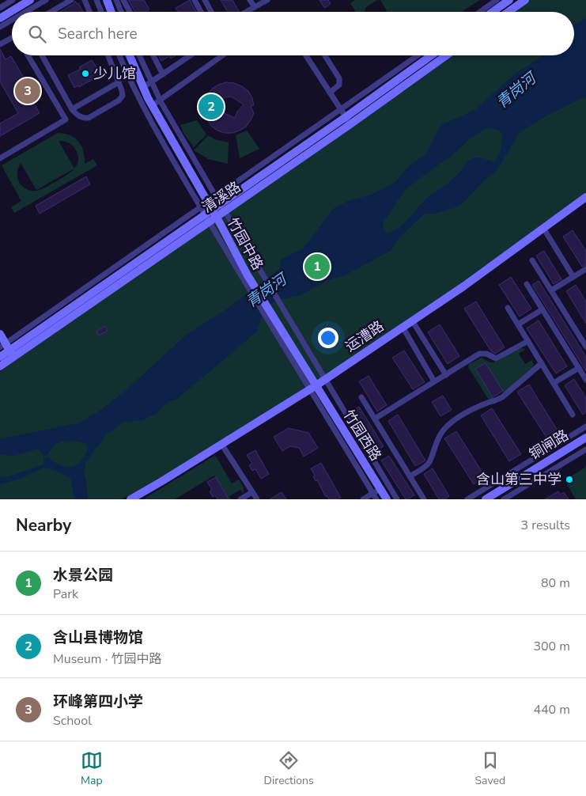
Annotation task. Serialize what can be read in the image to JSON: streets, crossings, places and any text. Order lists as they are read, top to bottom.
{
  "streets": {
    "main road": [
      "清溪路",
      "竹园中路",
      "运漕路",
      "竹园西路",
      "铜闸路"
    ]
  },
  "crossings": [
    ["清溪路", "竹园中路"],
    ["竹园中路", "运漕路"],
    ["竹园中路", "竹园西路"],
    ["运漕路", "竹园西路"]
  ],
  "water": ["青岗河"],
  "places": ["少儿馆", "含山第三中学"],
  "page": {
    "search": "Search here",
    "pins": ["3", "2", "1"],
    "heading": ["Nearby", "3 results"],
    "list": [
      {
        "mark": "1",
        "name": "水景公园",
        "note": "Park",
        "value": "80 m"
      },
      {
        "mark": "2",
        "name": "含山县博物馆",
        "note": "Museum · 竹园中路",
        "value": "300 m"
      },
      {
        "mark": "3",
        "name": "环峰第四小学",
        "note": "School",
        "value": "440 m"
      }
    ],
    "nav": ["Map", "Directions", "Saved"]
  }
}
